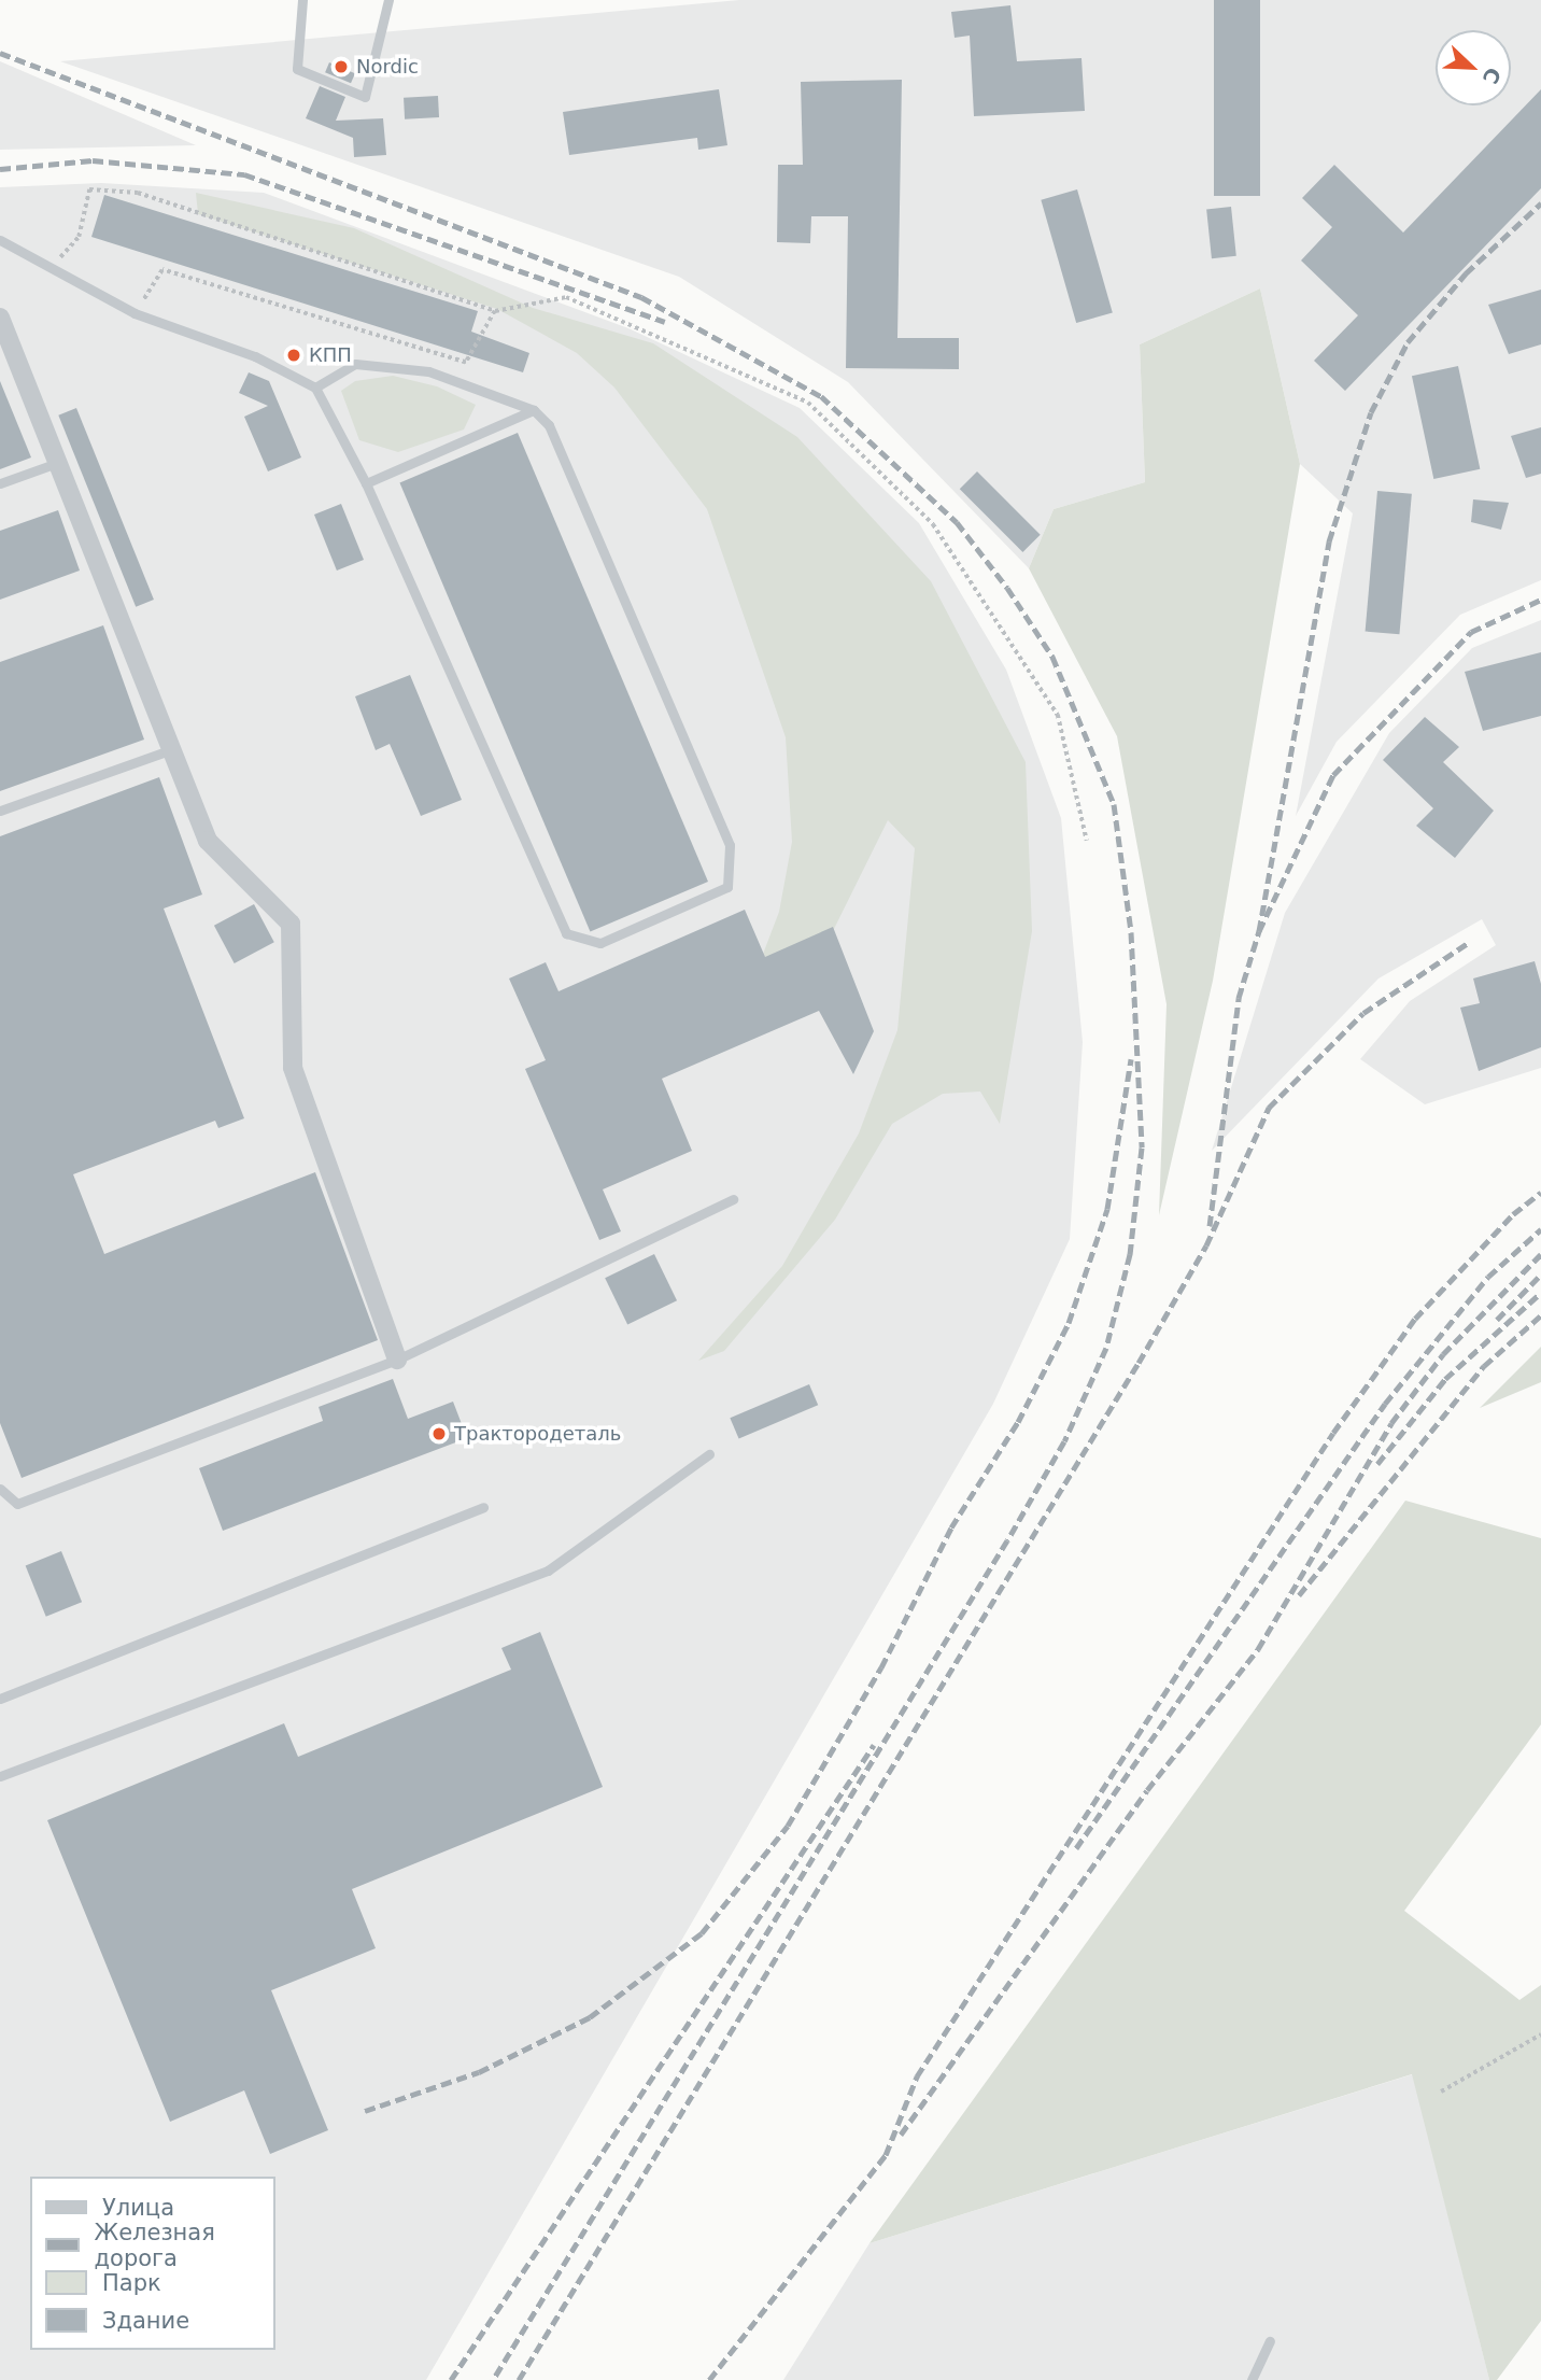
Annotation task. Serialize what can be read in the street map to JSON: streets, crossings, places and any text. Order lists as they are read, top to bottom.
{
  "places": ["Nordic", "КПП", "Трактородеталь"],
  "legend": [
    "Улица",
    "Железная дорога",
    "Парк",
    "Здание"
  ],
  "north": "bottom right"
}
